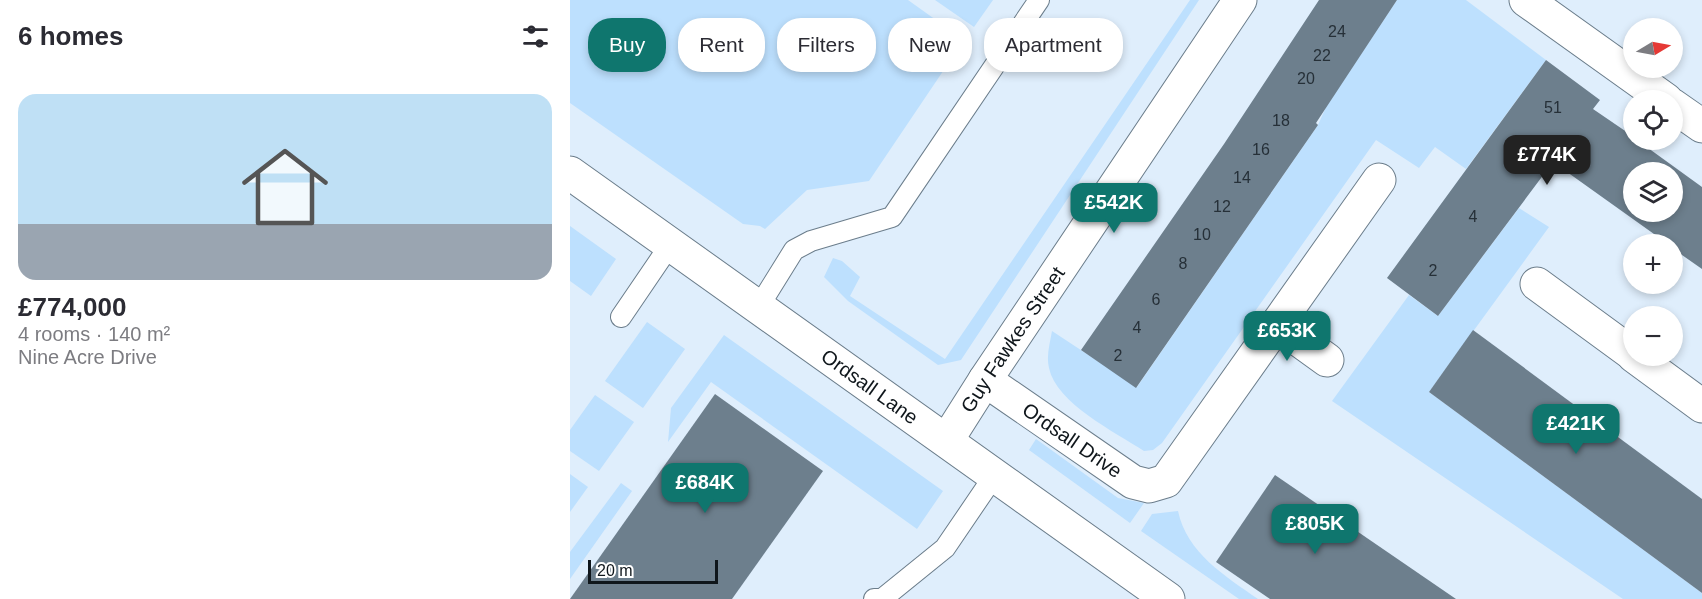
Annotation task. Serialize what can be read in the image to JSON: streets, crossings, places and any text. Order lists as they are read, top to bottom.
{
  "streets": {
    "street": ["Guy Fawkes Street", "Ordsall Lane", "Ordsall Drive"]
  },
  "crossings": [
    ["Guy Fawkes Street", "Ordsall Lane"],
    ["Guy Fawkes Street", "Ordsall Drive"]
  ],
  "house_numbers": [
    "24",
    "22",
    "20",
    "51",
    "18",
    "16",
    "14",
    "12",
    "4",
    "10",
    "8",
    "2",
    "6",
    "4",
    "2"
  ],
  "scale_bar": "20 m",
  "north": "right",
  "page": {
    "heading": "6 homes",
    "map_buttons": ["+", "−"],
    "chip": [
      "Buy",
      "Rent",
      "Filters",
      "New",
      "Apartment"
    ],
    "list": [
      {
        "name": "£774,000",
        "note": "4 rooms · 140 m² · Nine Acre Drive"
      }
    ],
    "price": [
      "£774K",
      "£542K",
      "£653K",
      "£421K",
      "£684K",
      "£805K"
    ],
    "scale": "20 m"
  }
}
